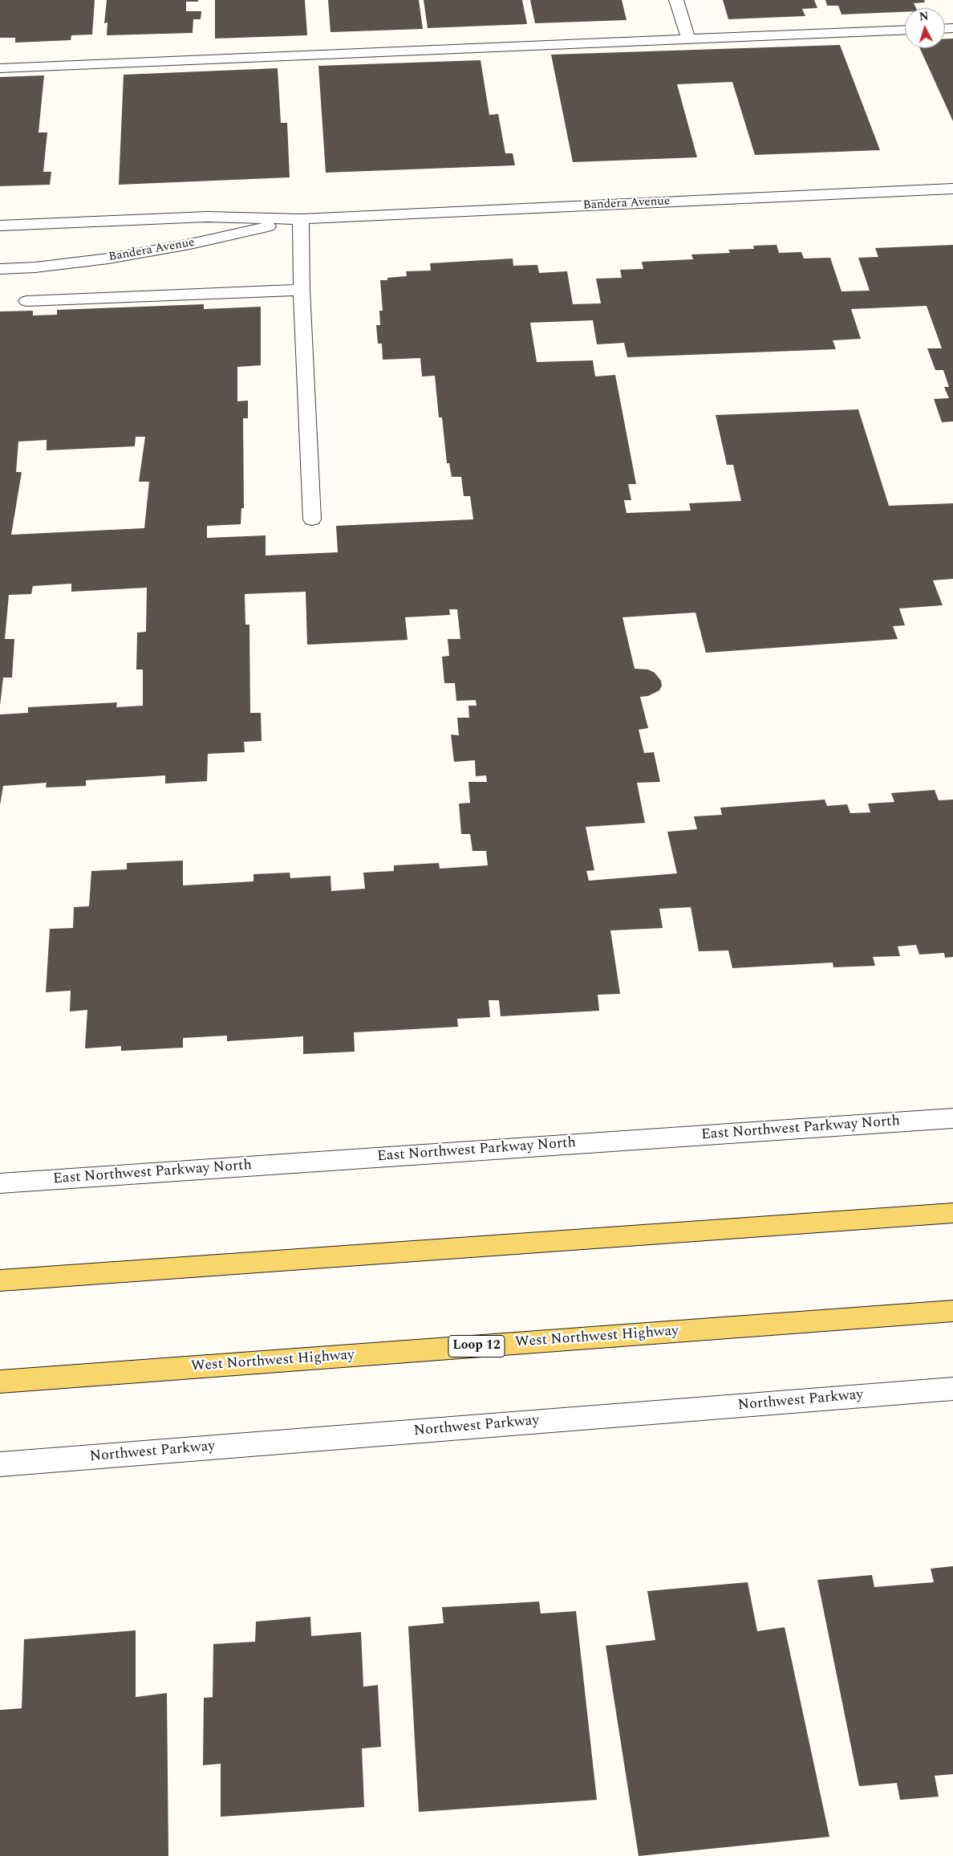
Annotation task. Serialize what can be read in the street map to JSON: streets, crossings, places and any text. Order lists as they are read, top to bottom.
{
  "streets": {
    "main road": ["West Northwest Highway", "Loop 12"],
    "street": ["Bandera Avenue", "East Northwest Parkway North", "Northwest Parkway"]
  },
  "north": "top"
}
